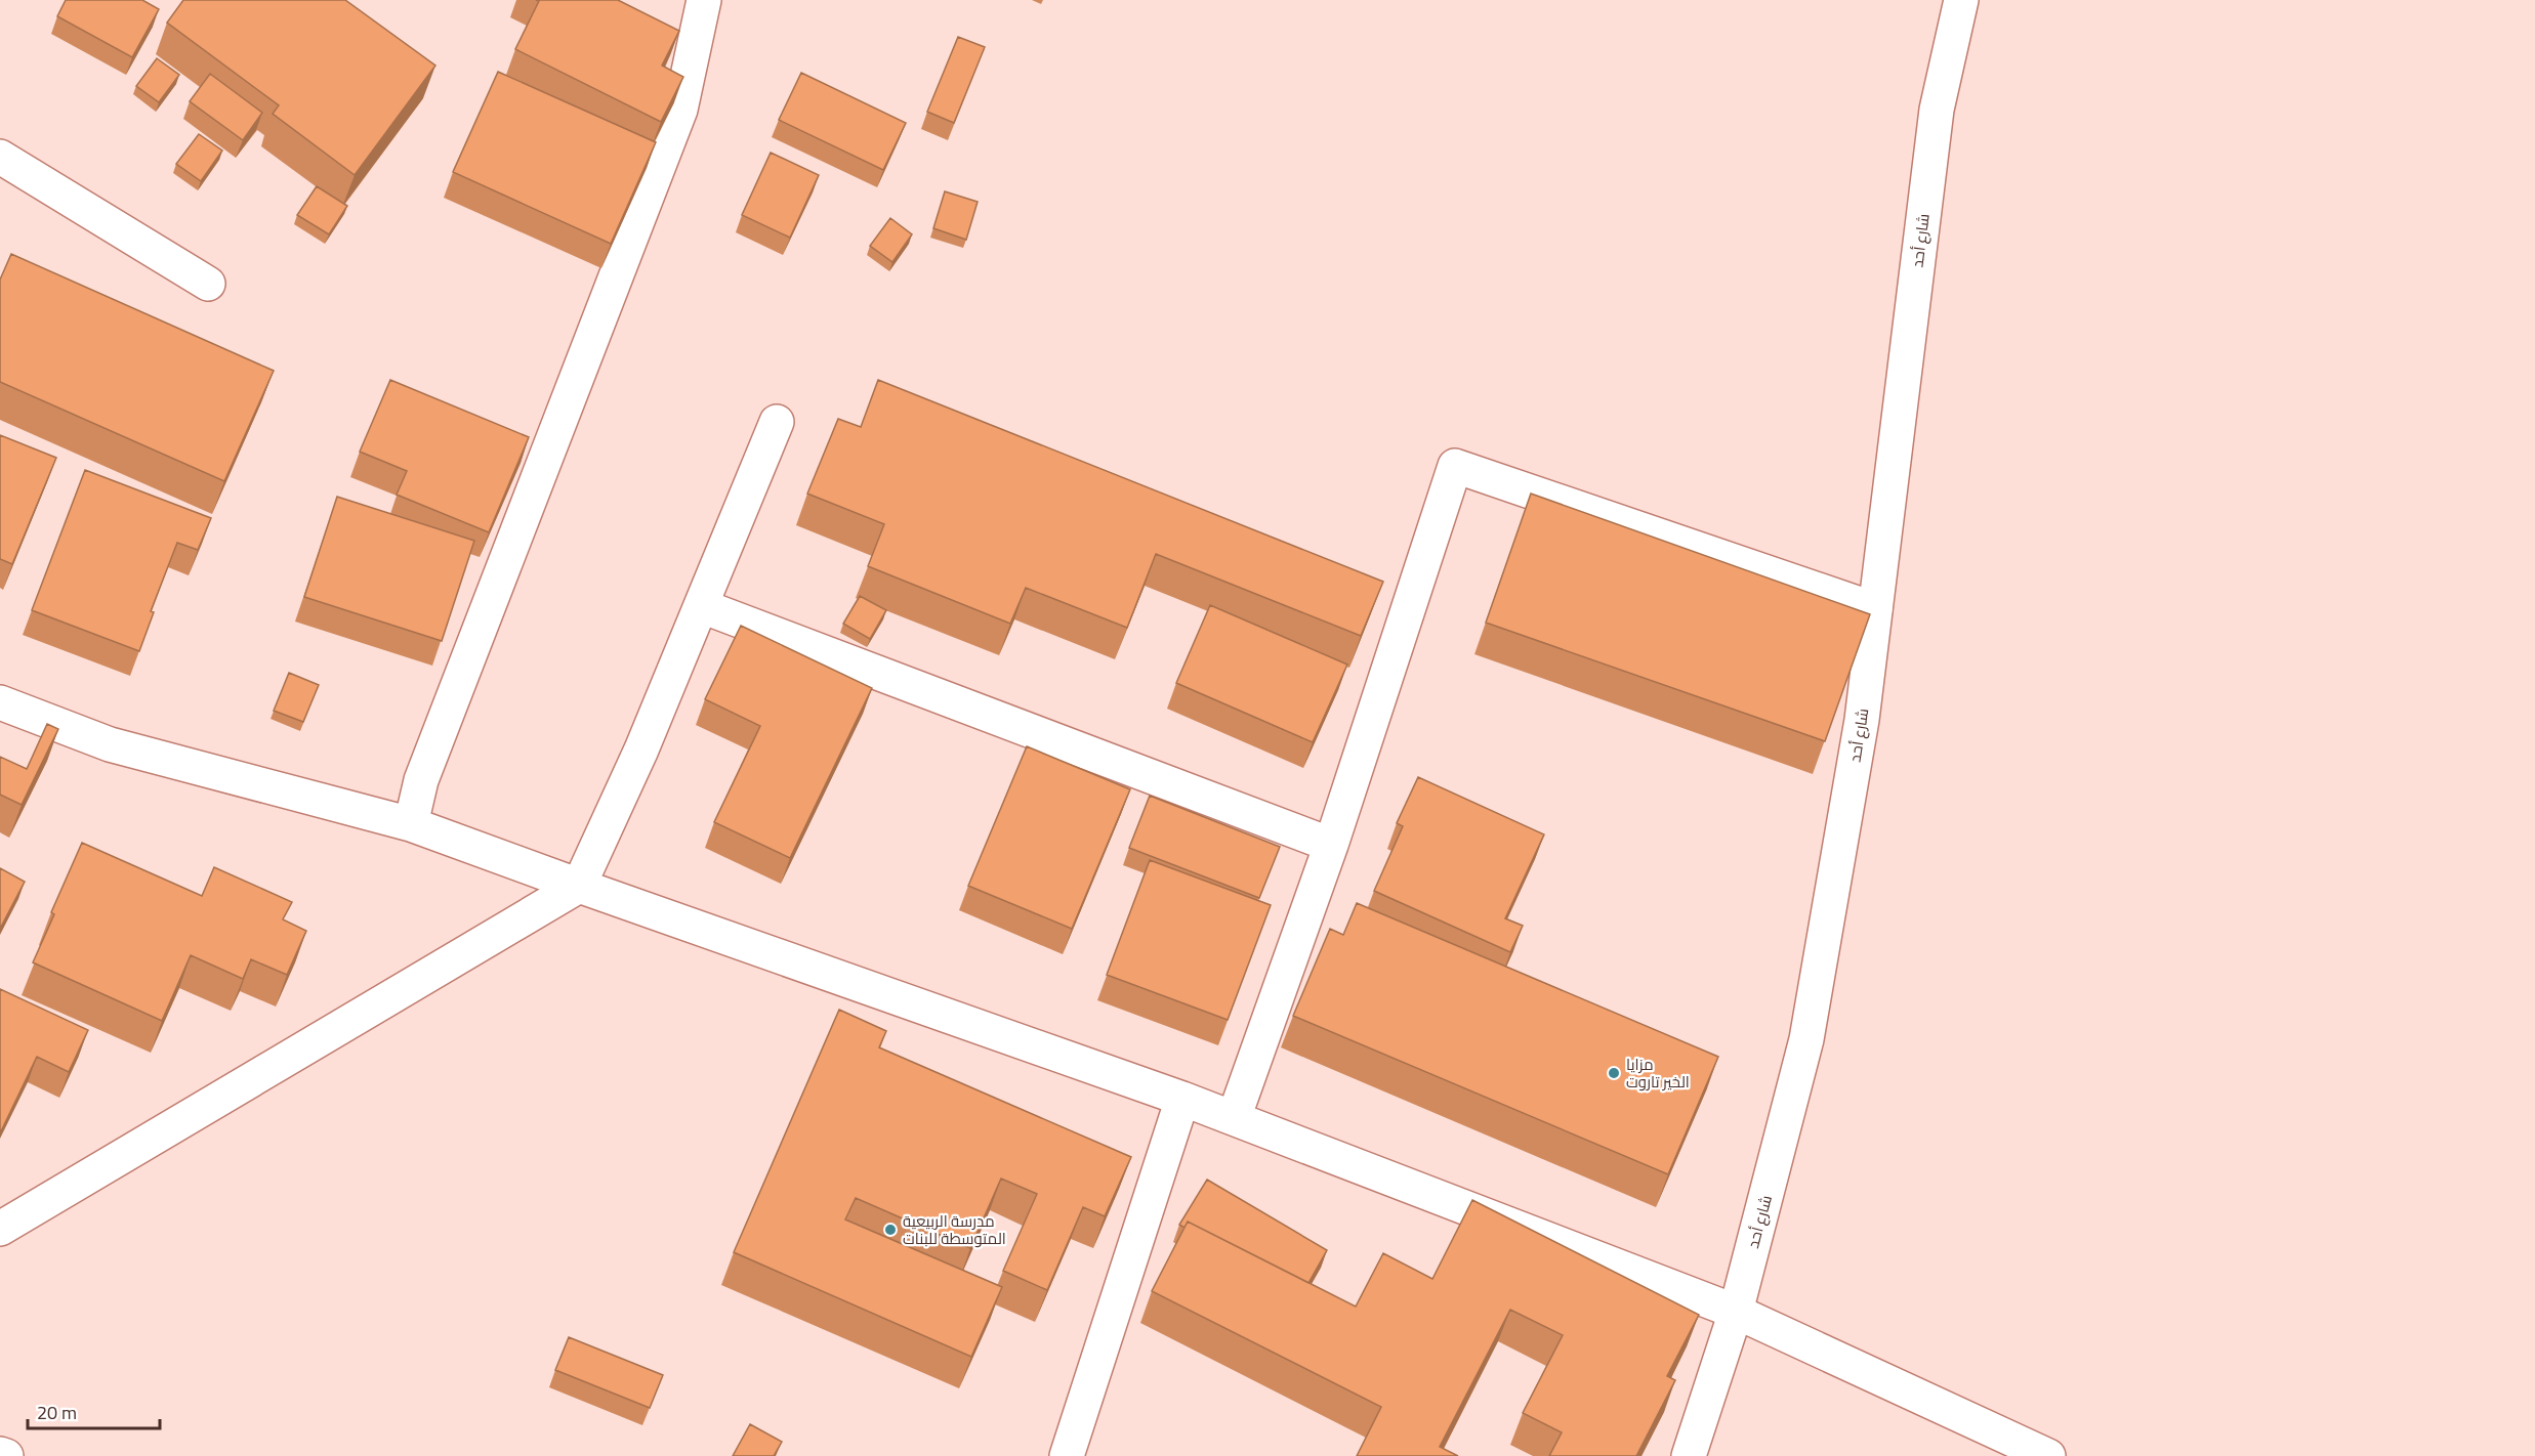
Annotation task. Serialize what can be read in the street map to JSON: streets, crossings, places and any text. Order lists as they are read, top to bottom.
{
  "streets": {
    "street": ["شارع أحد"]
  },
  "places": ["مزايا الخير تاروت", "مدرسة الربيعية المتوسطة للبنات"],
  "scale_bar": "20 m"
}
